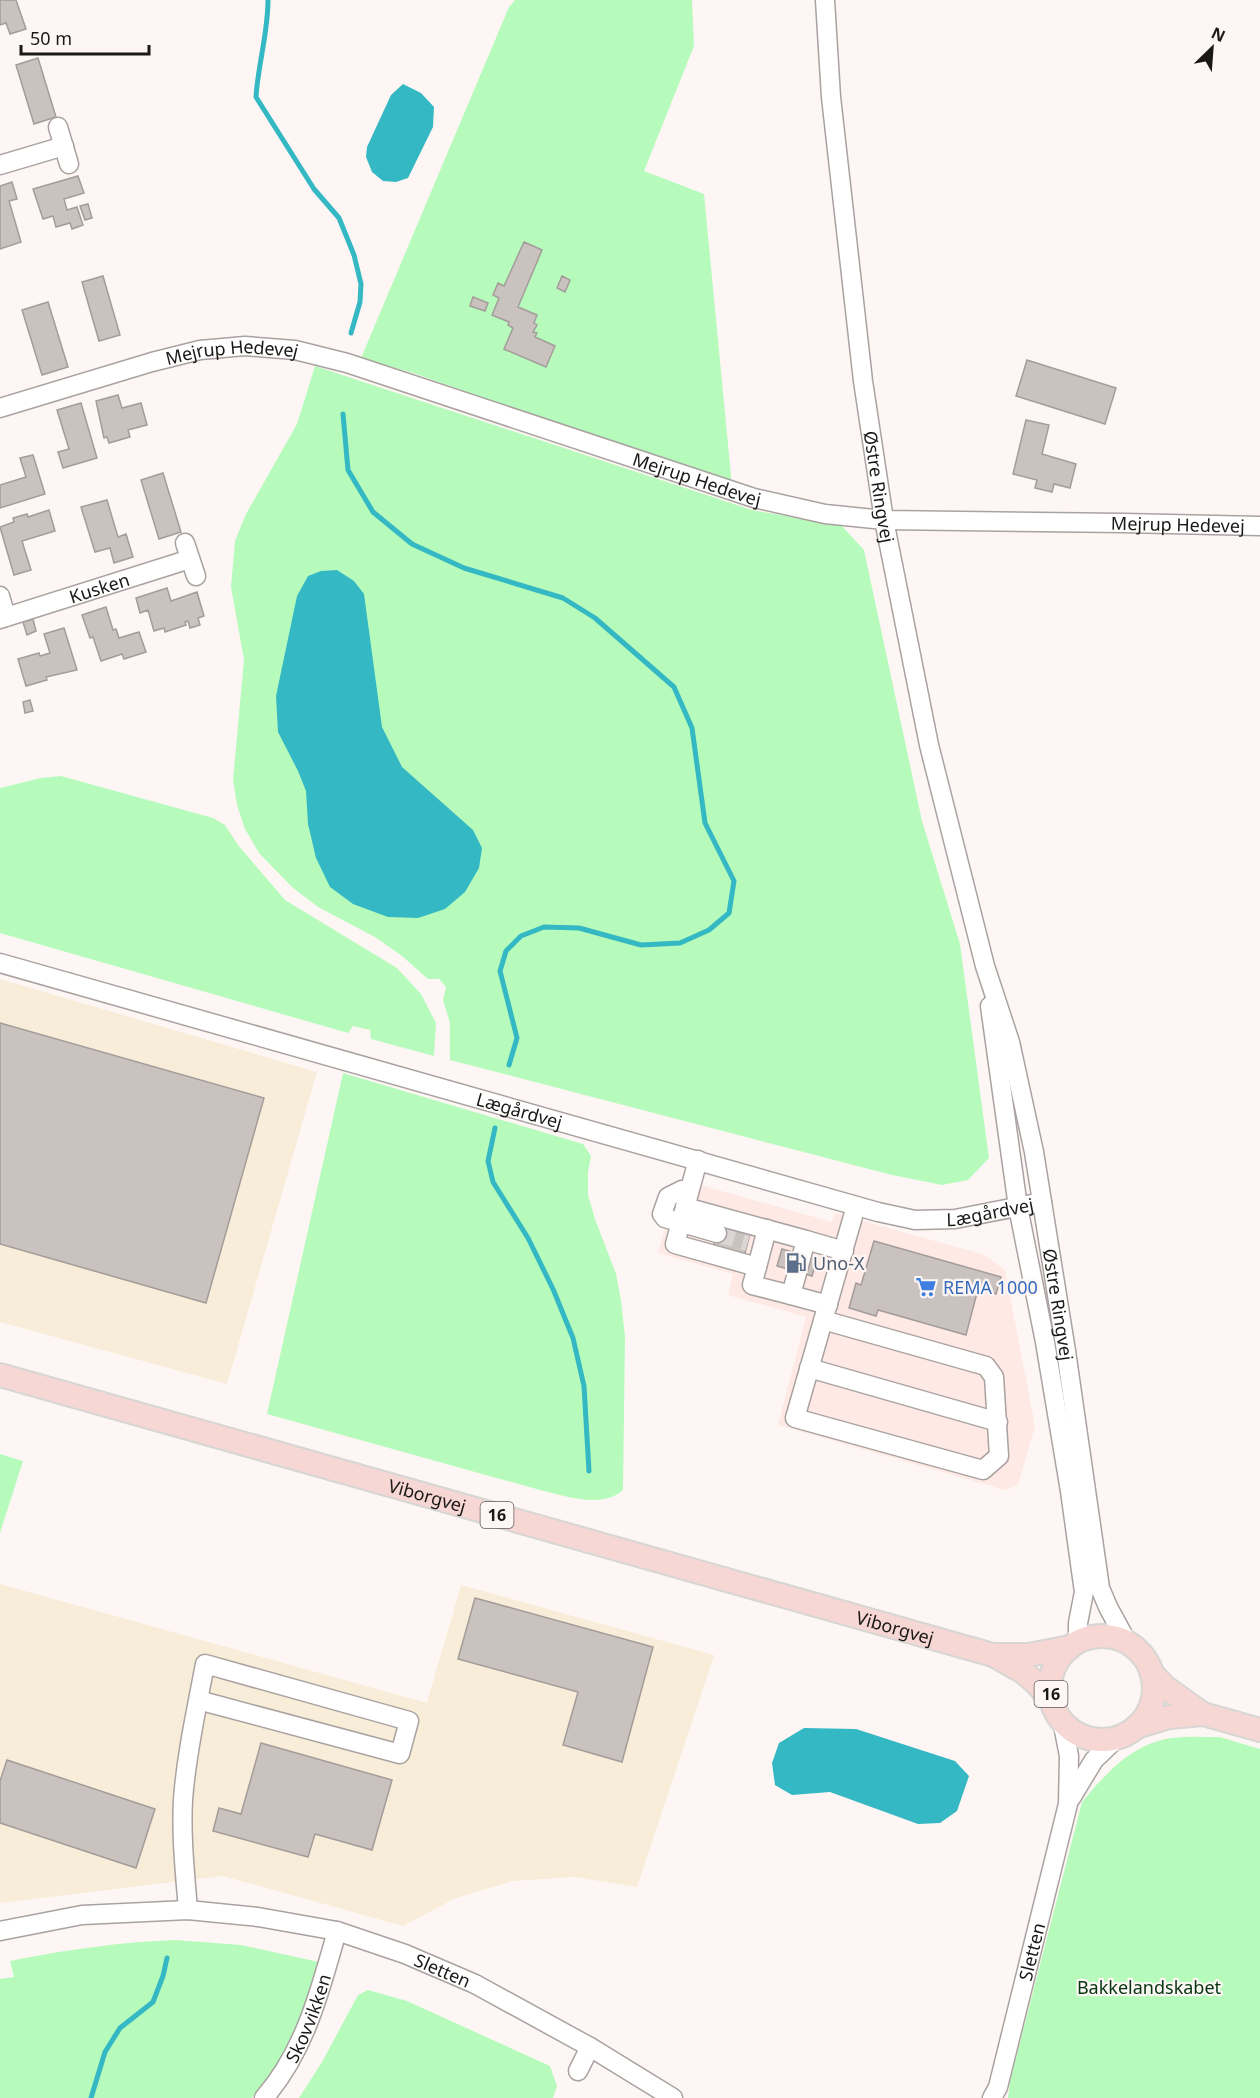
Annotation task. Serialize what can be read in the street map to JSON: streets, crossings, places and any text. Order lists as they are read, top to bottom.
{
  "streets": {
    "main road": ["Viborgvej", "16"],
    "street": [
      "Mejrup Hedevej",
      "Østre Ringvej",
      "Kusken",
      "Lægårdvej",
      "Sletten",
      "Skovvikken"
    ]
  },
  "crossings": [
    ["Mejrup Hedevej", "Østre Ringvej"],
    ["Østre Ringvej", "Lægårdvej"],
    ["Østre Ringvej", "Viborgvej"],
    ["Østre Ringvej", "16"],
    ["Østre Ringvej", "Sletten"],
    ["Viborgvej", "16"],
    ["Viborgvej", "Sletten"],
    ["16", "Sletten"],
    ["Sletten", "Skovvikken"]
  ],
  "parks": ["Bakkelandskabet"],
  "places": {
    "fuel station": ["Uno-X"],
    "supermarket": ["REMA 1000"]
  },
  "scale_bar": "50 m",
  "north": "top right"
}
